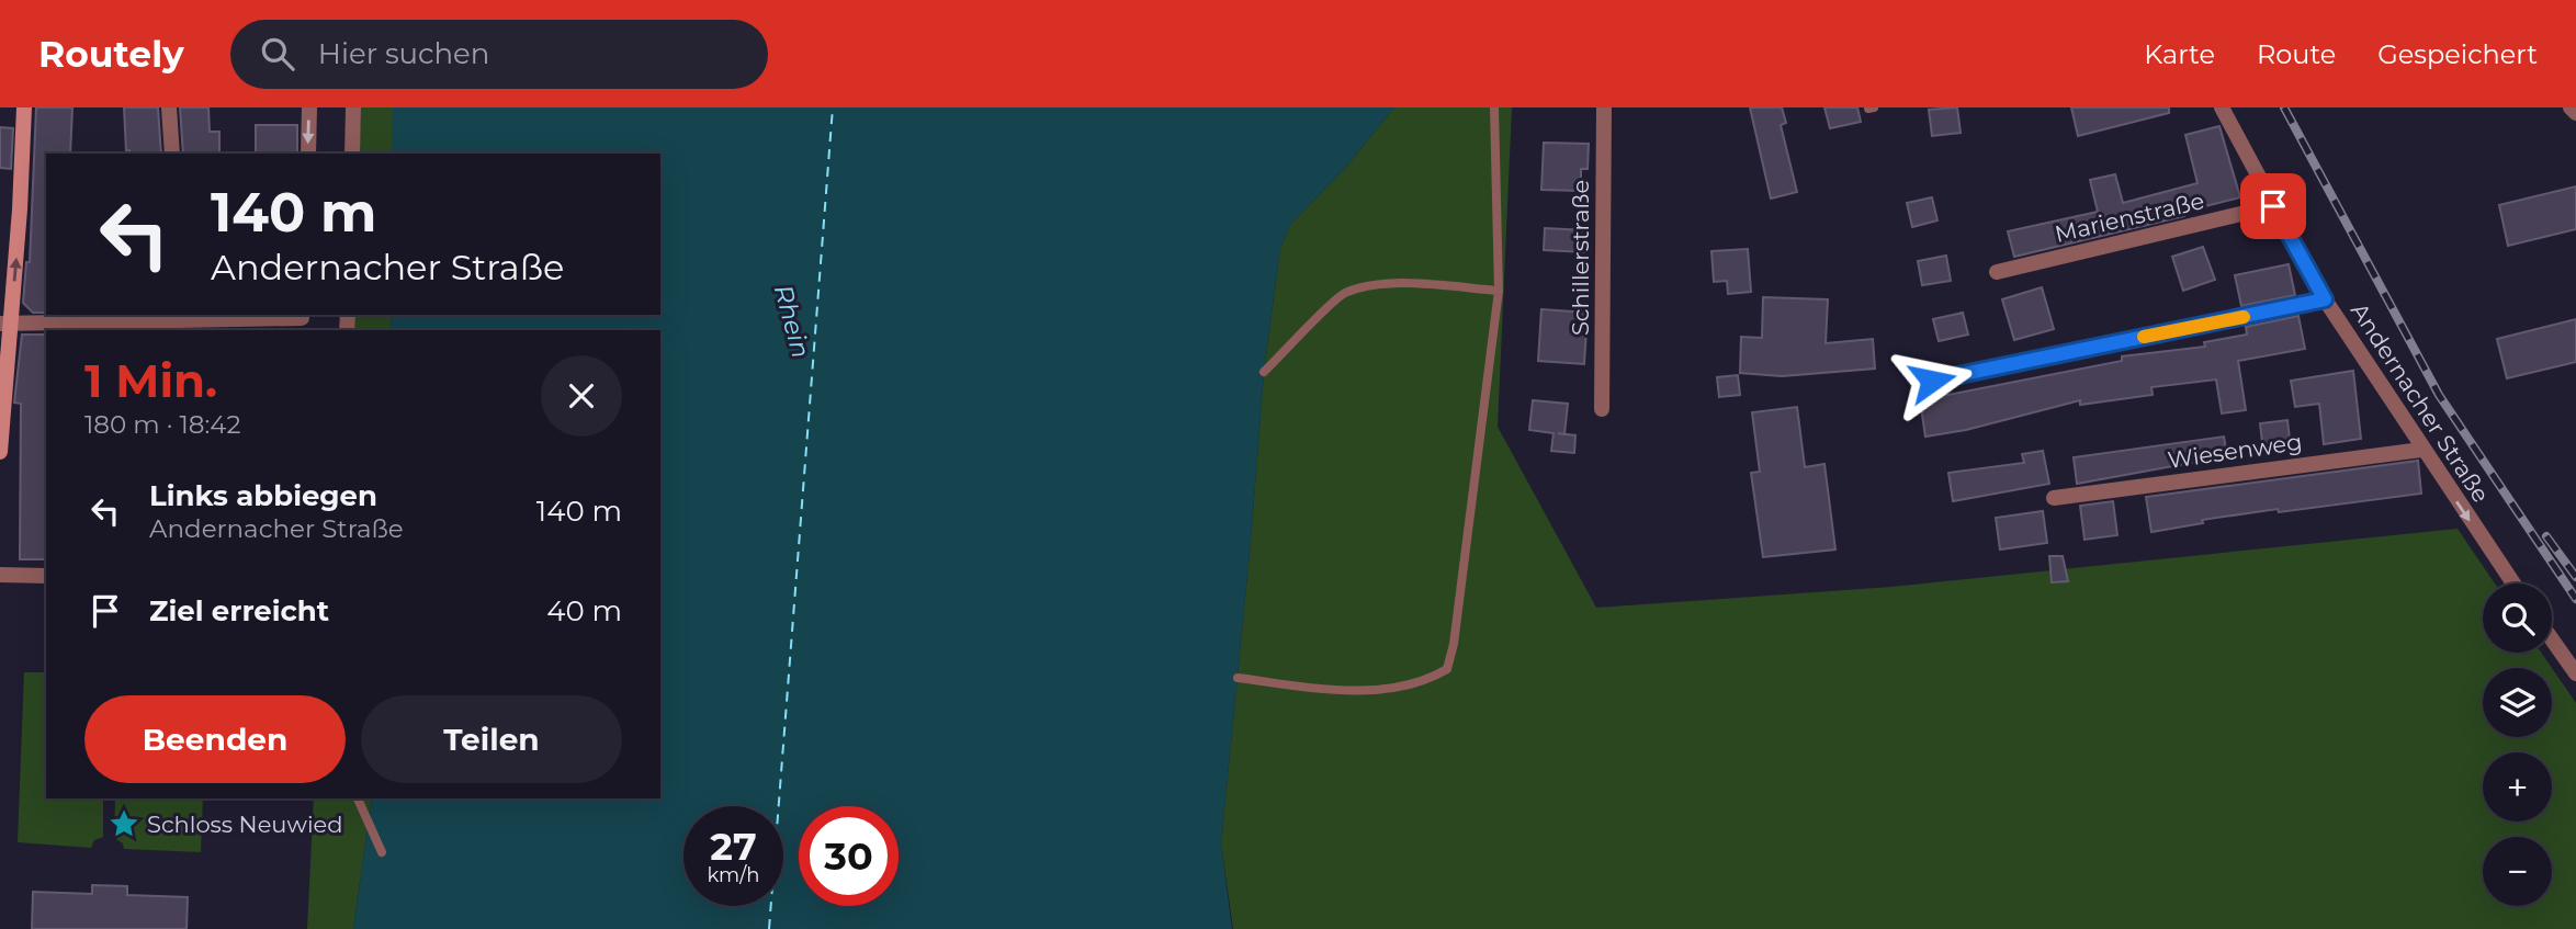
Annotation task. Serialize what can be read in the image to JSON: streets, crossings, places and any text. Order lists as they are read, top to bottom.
{
  "streets": {
    "street": [
      "Marienstraße",
      "Schillerstraße",
      "Andernacher Straße",
      "Wiesenweg"
    ]
  },
  "crossings": [
    ["Marienstraße", "Andernacher Straße"],
    ["Andernacher Straße", "Wiesenweg"]
  ],
  "water": ["Rhein"],
  "places": {
    "place": ["Schloss Neuwied"]
  },
  "page": {
    "header": "Routely",
    "search": "Hier suchen",
    "nav": ["Karte", "Route", "Gespeichert"],
    "turn": ["140 m", "Andernacher Straße"],
    "heading": ["1 Min.", "180 m · 18:42"],
    "list": [
      {
        "name": "Links abbiegen",
        "note": "Andernacher Straße",
        "value": "140 m"
      },
      {
        "name": "Ziel erreicht",
        "value": "40 m"
      }
    ],
    "map_buttons": ["+", "−"],
    "buttons": ["Beenden", "Teilen"],
    "speed": "27 km/h",
    "limit": "30"
  }
}
